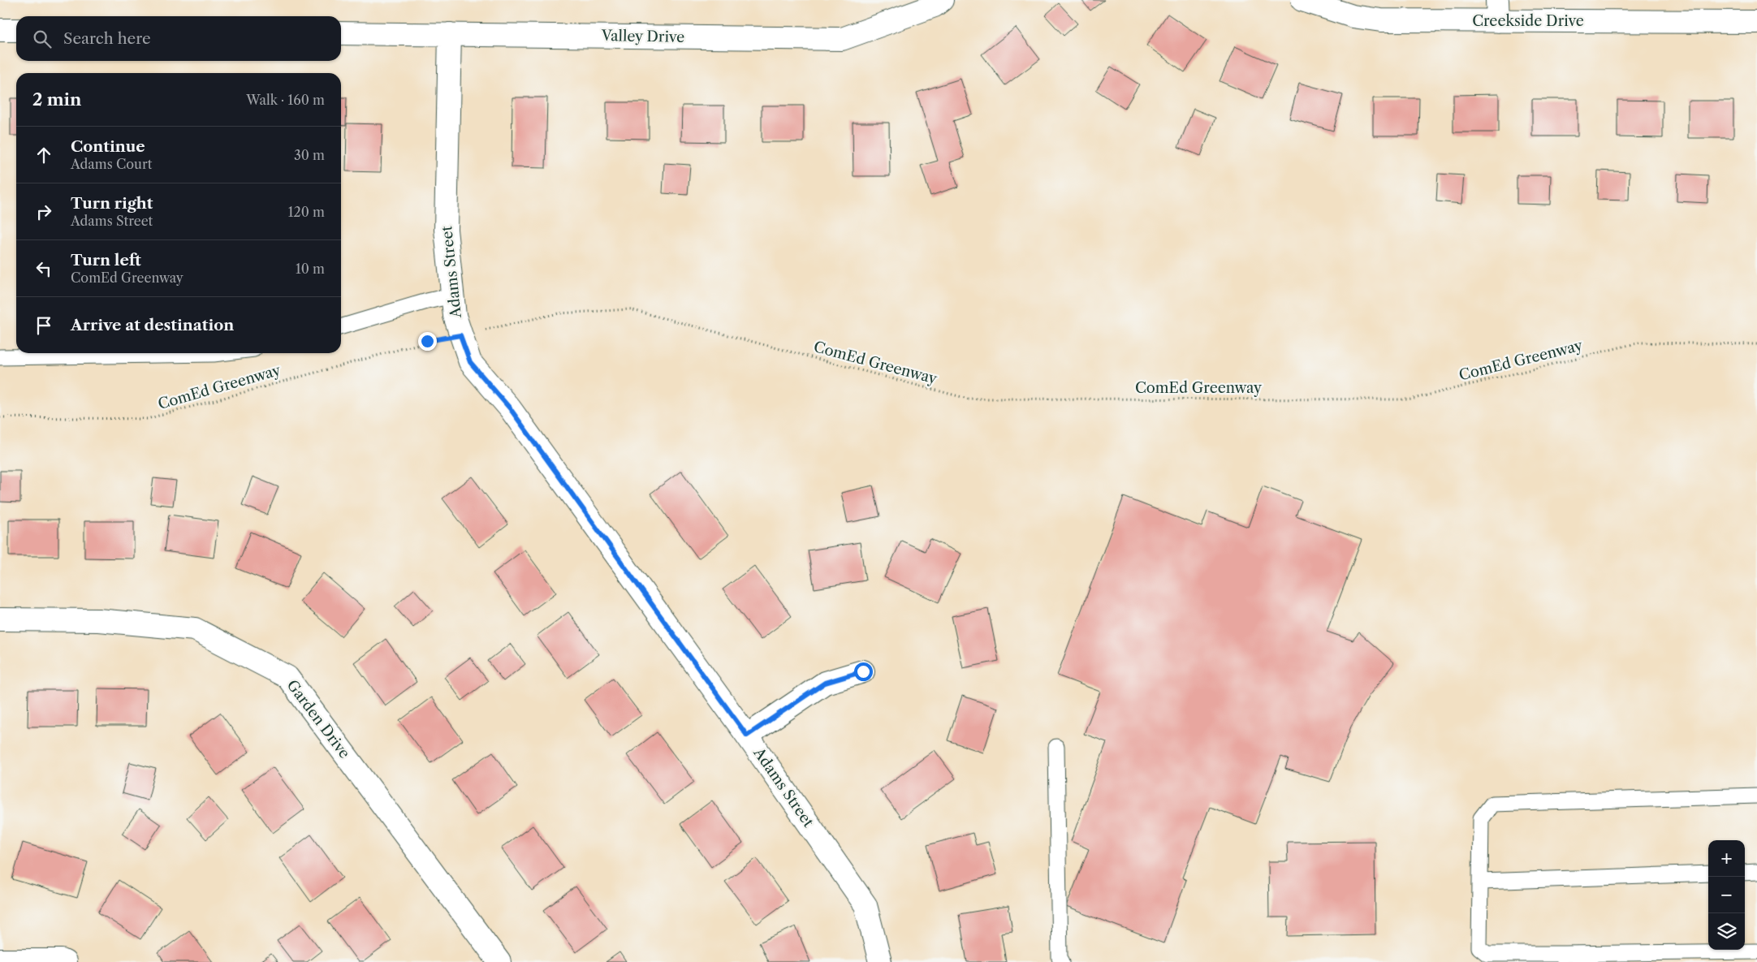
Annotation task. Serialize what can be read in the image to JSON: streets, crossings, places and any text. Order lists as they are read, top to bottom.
{
  "streets": {
    "street": [
      "Creekside Drive",
      "Valley Drive",
      "Adams Street",
      "Garden Drive"
    ],
    "path": ["ComEd Greenway"]
  },
  "crossings": [
    ["Valley Drive", "Adams Street"],
    ["Adams Street", "ComEd Greenway"]
  ],
  "page": {
    "search": "Search here",
    "heading": ["2 min", "Walk · 160 m"],
    "list": [
      ["Continue", "Adams Court", "30 m"],
      ["Turn right", "Adams Street", "120 m"],
      ["Turn left", "ComEd Greenway", "10 m"],
      "Arrive at destination"
    ],
    "map_buttons": ["+", "−"]
  }
}
